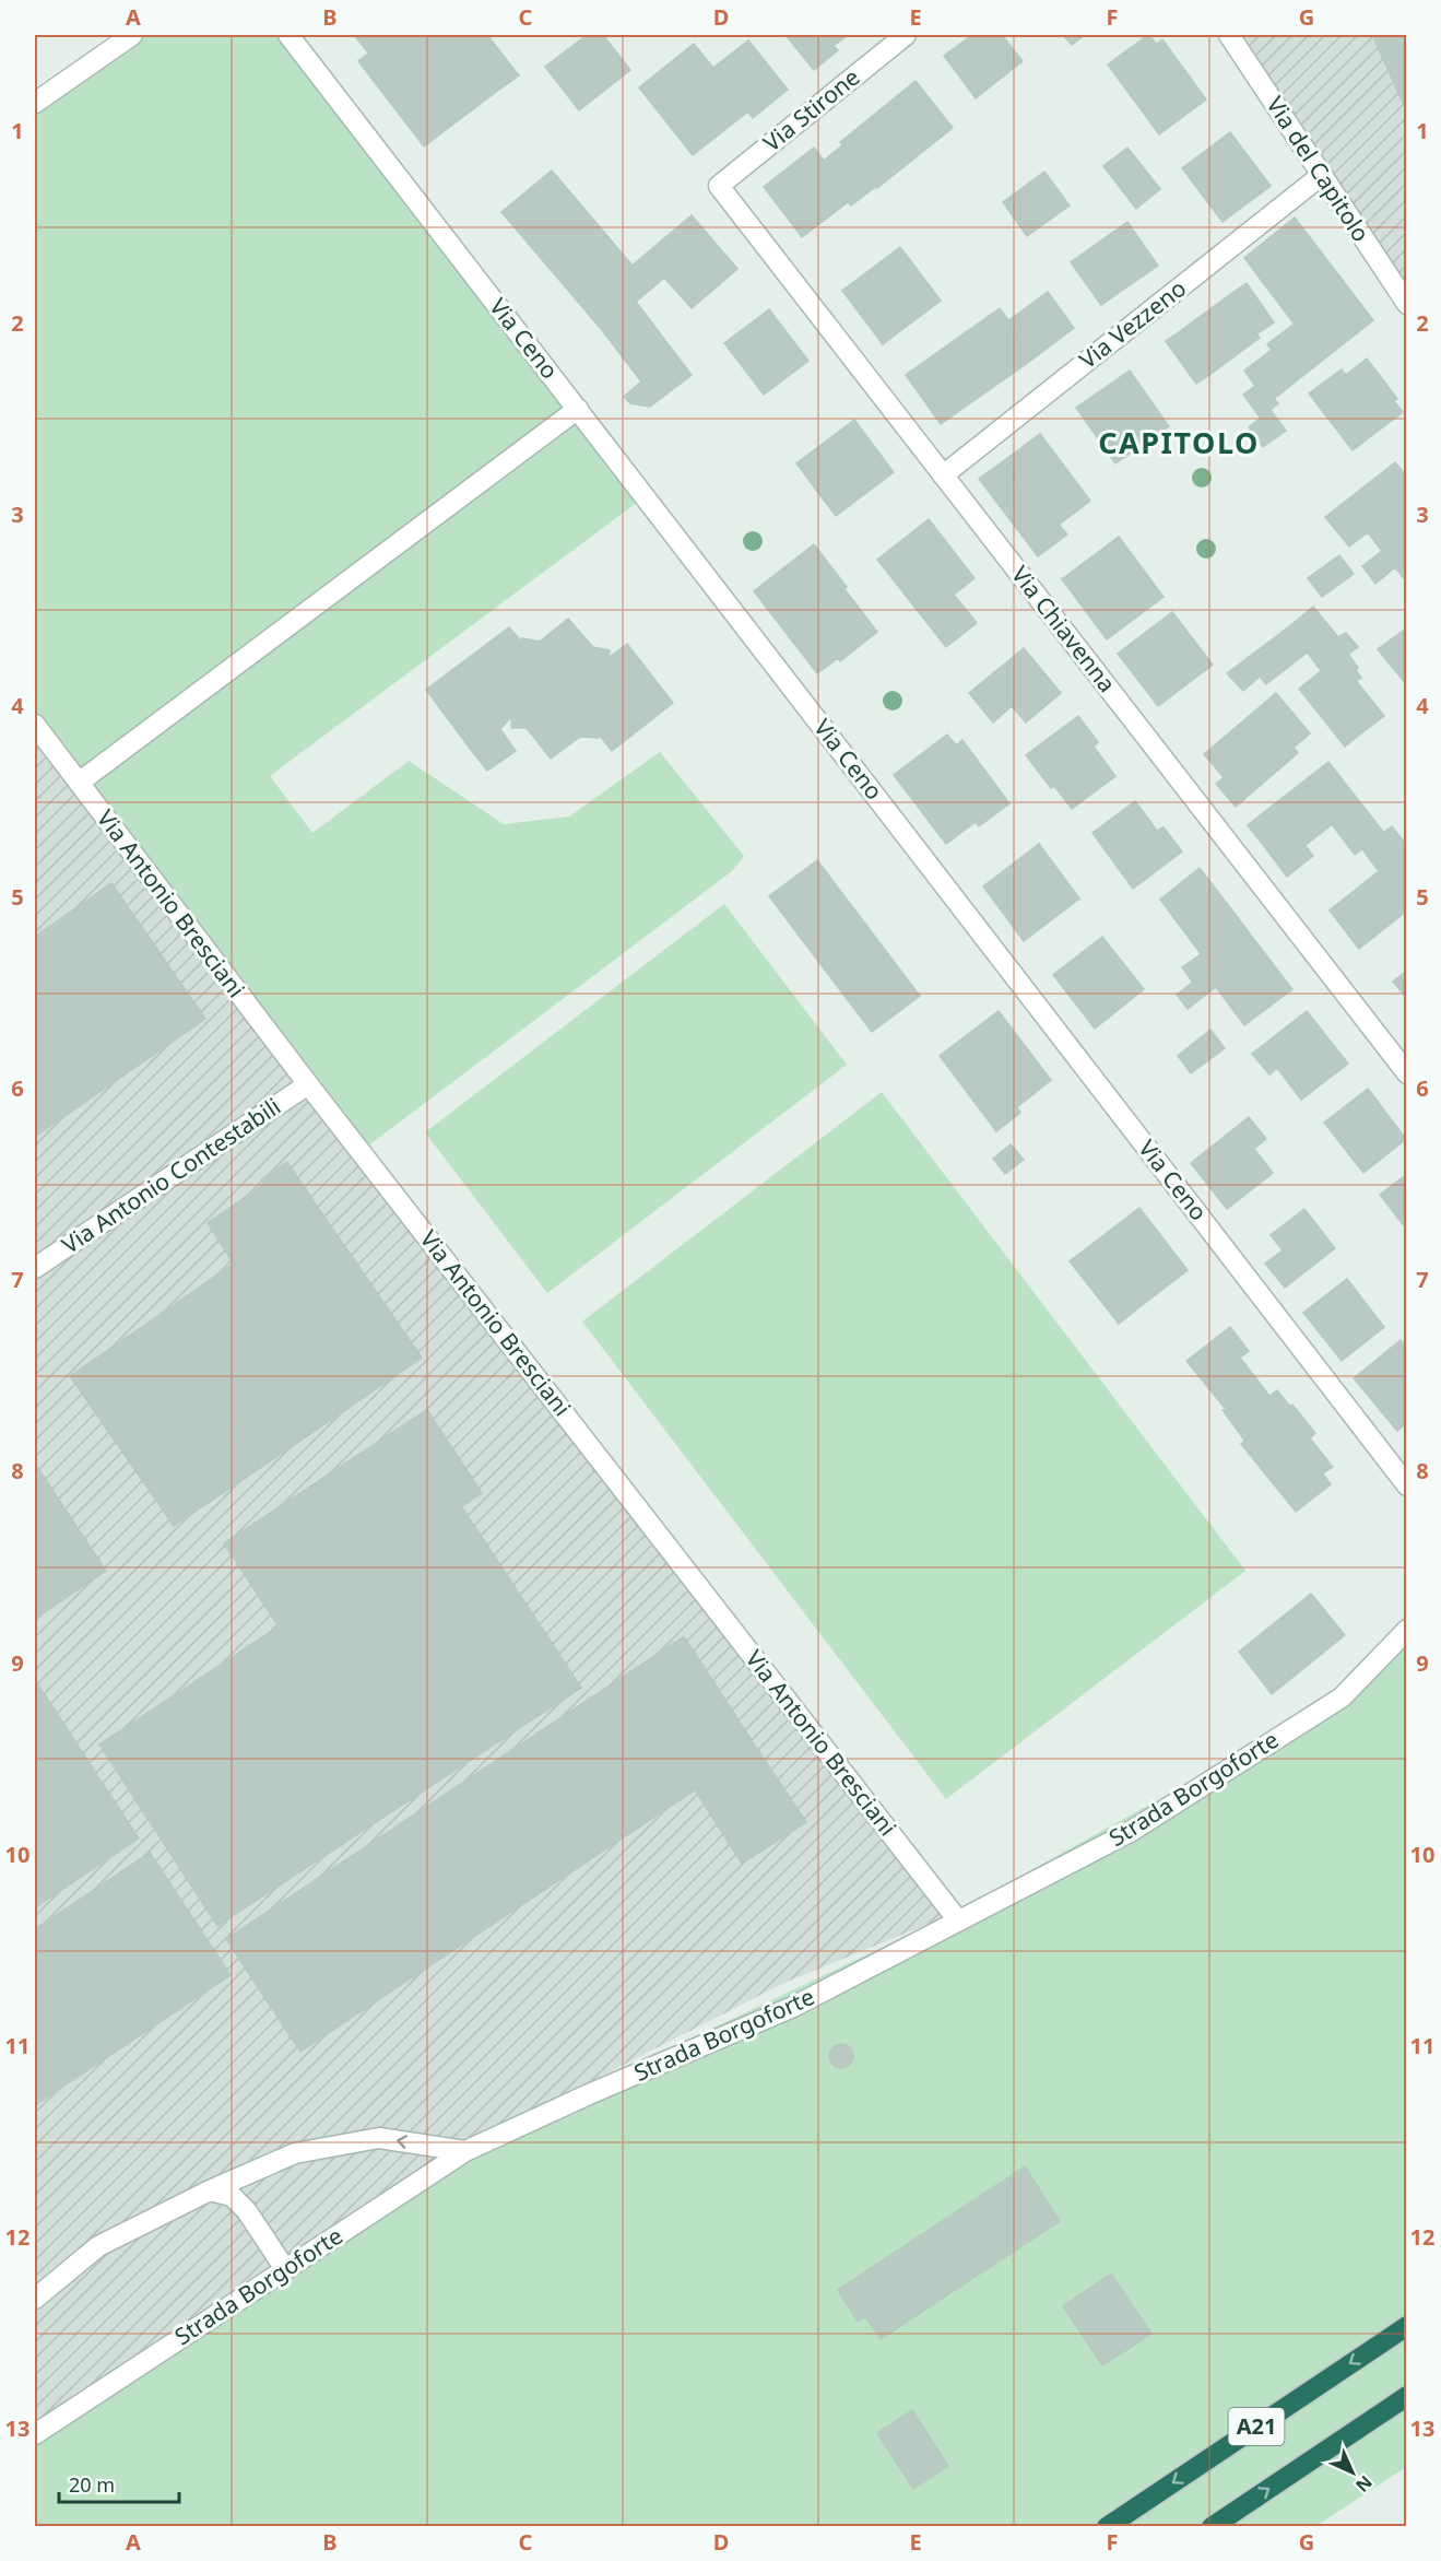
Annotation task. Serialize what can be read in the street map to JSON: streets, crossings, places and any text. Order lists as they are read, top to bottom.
{
  "streets": {
    "highway": ["A21"],
    "street": [
      "Via Stirone",
      "Via del Capitolo",
      "Via Vezzeno",
      "Via Ceno",
      "Via Chiavenna",
      "Via Antonio Bresciani",
      "Via Antonio Contestabili",
      "Strada Borgoforte"
    ]
  },
  "crossings": [
    ["Via Stirone", "Via Chiavenna"],
    ["Via del Capitolo", "Via Vezzeno"],
    ["Via Vezzeno", "Via Chiavenna"],
    ["Via Antonio Bresciani", "Via Antonio Contestabili"],
    ["Via Antonio Bresciani", "Strada Borgoforte"]
  ],
  "districts": ["CAPITOLO"],
  "scale_bar": "20 m",
  "north": "bottom right",
  "grid": {
    "columns": [
      "A",
      "B",
      "C",
      "D",
      "E",
      "F",
      "G"
    ],
    "rows": [
      "1",
      "2",
      "3",
      "4",
      "5",
      "6",
      "7",
      "8",
      "9",
      "10",
      "11",
      "12",
      "13"
    ]
  }
}
